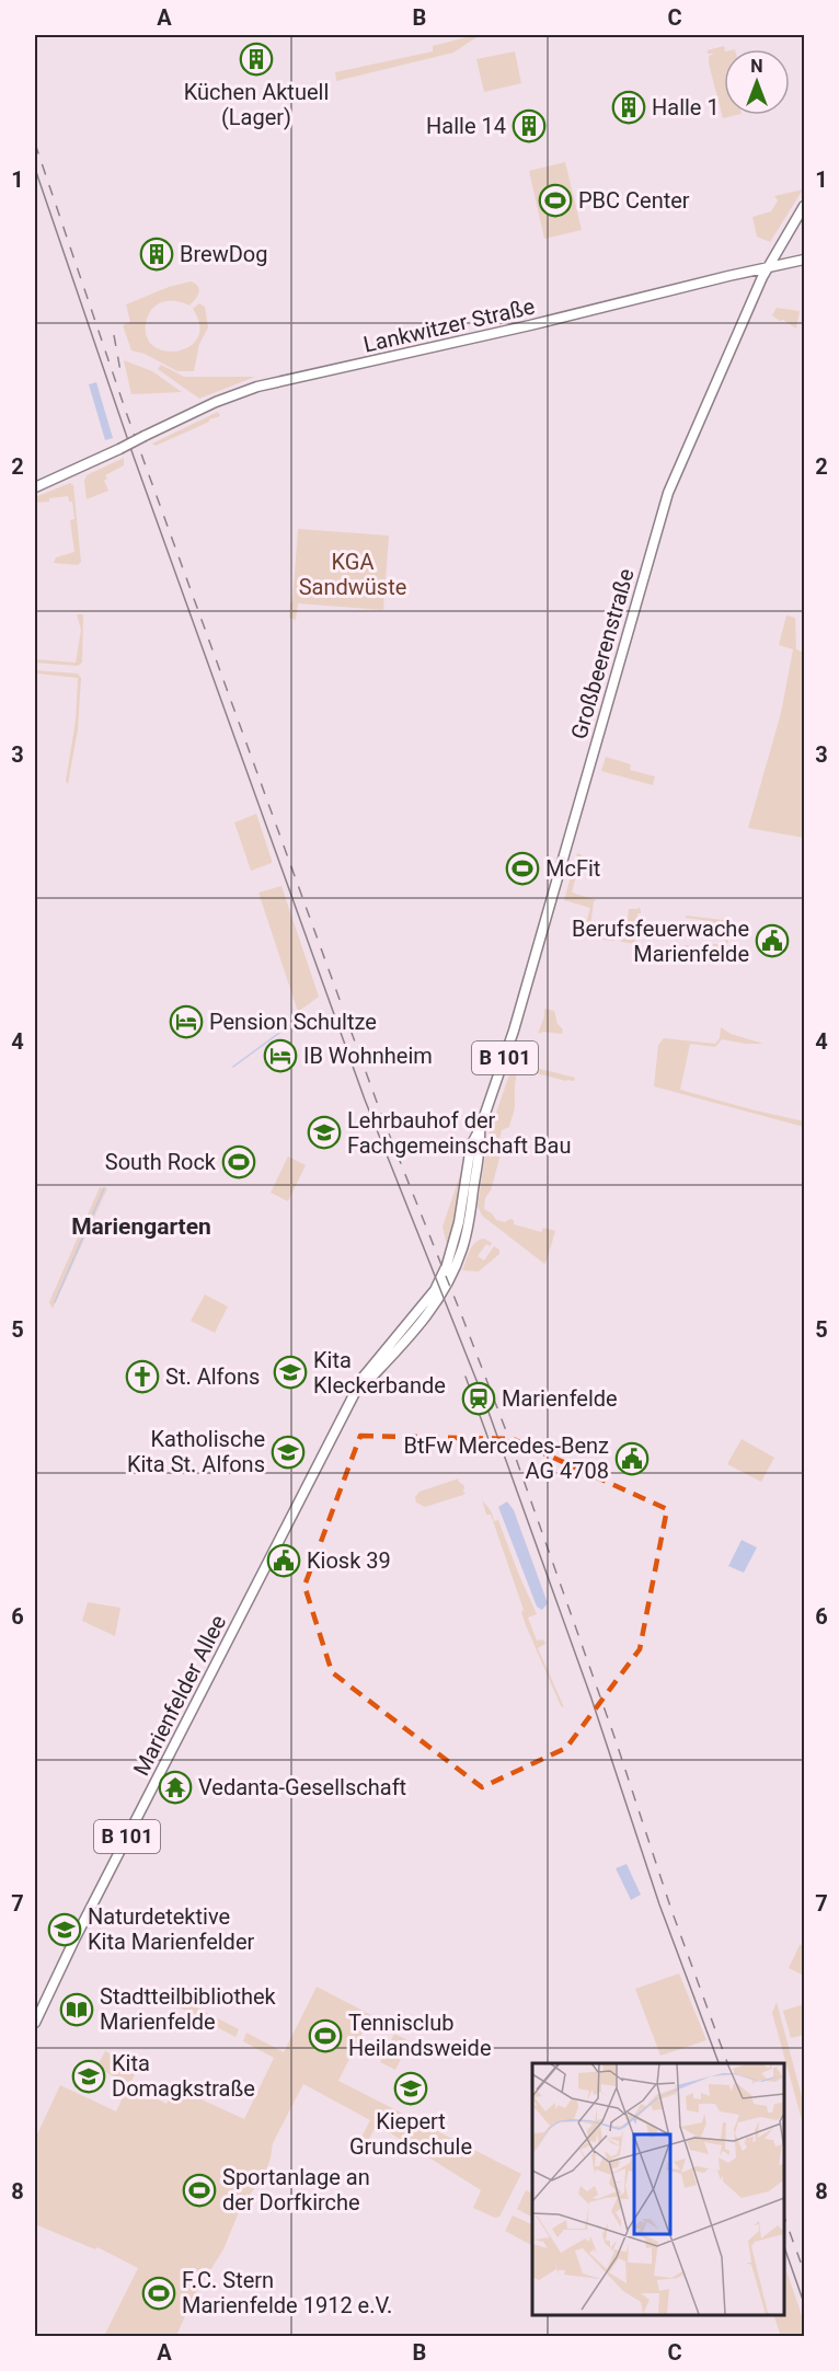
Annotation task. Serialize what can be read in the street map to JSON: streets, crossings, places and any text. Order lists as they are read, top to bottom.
{
  "streets": {
    "main road": [
      "Lankwitzer Straße",
      "Großbeerenstraße",
      "B 101",
      "Marienfelder Allee"
    ]
  },
  "crossings": [
    ["Lankwitzer Straße", "Großbeerenstraße"],
    ["Großbeerenstraße", "Marienfelder Allee"]
  ],
  "districts": ["Mariengarten"],
  "parks": ["KGA Sandwüste"],
  "places": {
    "building": [
      "Küchen Aktuell (Lager)",
      "Halle 1",
      "Halle 14",
      "BrewDog"
    ],
    "sports": [
      "PBC Center",
      "McFit",
      "South Rock",
      "Tennisclub Heilandsweide",
      "Sportanlage an der Dorfkirche",
      "F.C. Stern Marienfelde 1912 e.V."
    ],
    "public building": ["Berufsfeuerwache Marienfelde", "BtFw Mercedes-Benz AG 4708", "Kiosk 39"],
    "hotel": ["Pension Schultze", "IB Wohnheim"],
    "school or university": [
      "Lehrbauhof der Fachgemeinschaft Bau",
      "Kita Kleckerbande",
      "Katholische Kita St. Alfons",
      "Naturdetektive Kita Marienfelder",
      "Kita Domagkstraße",
      "Kiepert Grundschule"
    ],
    "church": ["St. Alfons"],
    "station": ["Marienfelde"],
    "temple": ["Vedanta-Gesellschaft"],
    "library": ["Stadtteilbibliothek Marienfelde"]
  },
  "north": "top",
  "grid": {
    "columns": ["A", "B", "C"],
    "rows": [
      "1",
      "2",
      "3",
      "4",
      "5",
      "6",
      "7",
      "8"
    ]
  }
}
